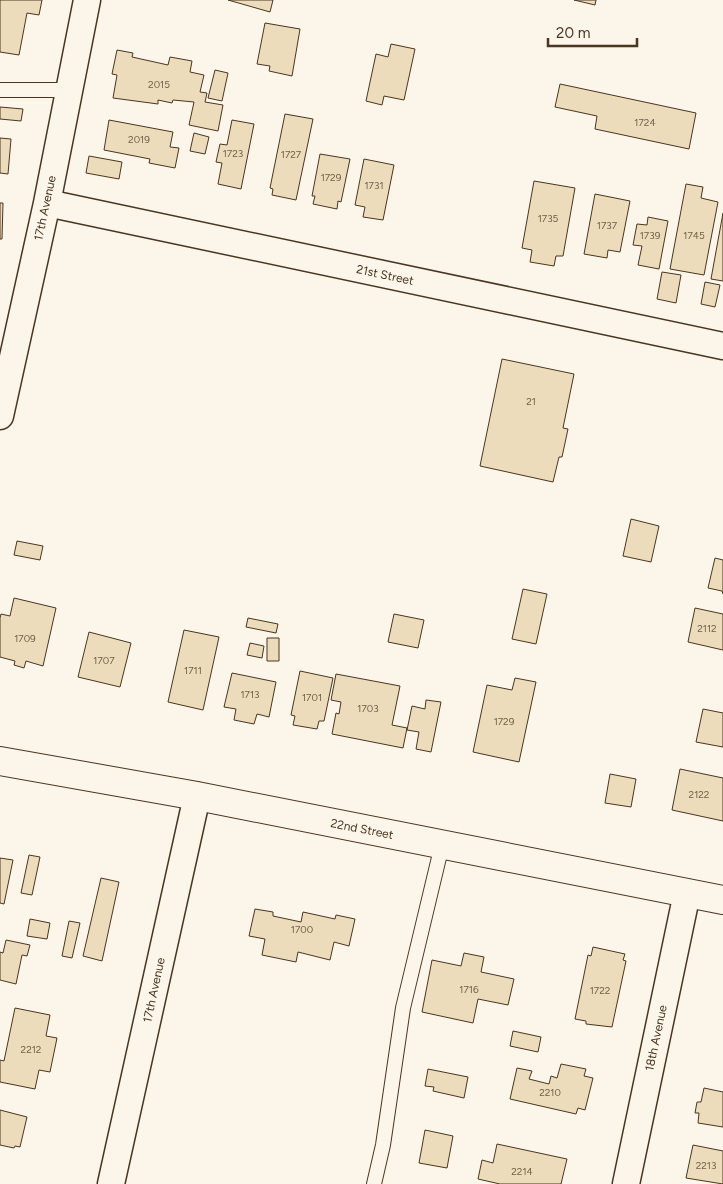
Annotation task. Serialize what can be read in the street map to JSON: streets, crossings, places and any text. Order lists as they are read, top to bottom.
{
  "streets": {
    "street": [
      "17th Avenue",
      "21st Street",
      "22nd Street",
      "18th Avenue"
    ]
  },
  "crossings": [
    ["17th Avenue", "21st Street"],
    ["17th Avenue", "22nd Street"],
    ["22nd Street", "18th Avenue"]
  ],
  "house_numbers": [
    "2015",
    "1724",
    "2019",
    "1723",
    "1727",
    "1729",
    "1731",
    "1735",
    "1737",
    "1739",
    "1745",
    "21",
    "2112",
    "1709",
    "1707",
    "1711",
    "1713",
    "1701",
    "1703",
    "1729",
    "2122",
    "1700",
    "1716",
    "1722",
    "2212",
    "2210",
    "2213",
    "2214"
  ],
  "scale_bar": "20 m"
}
